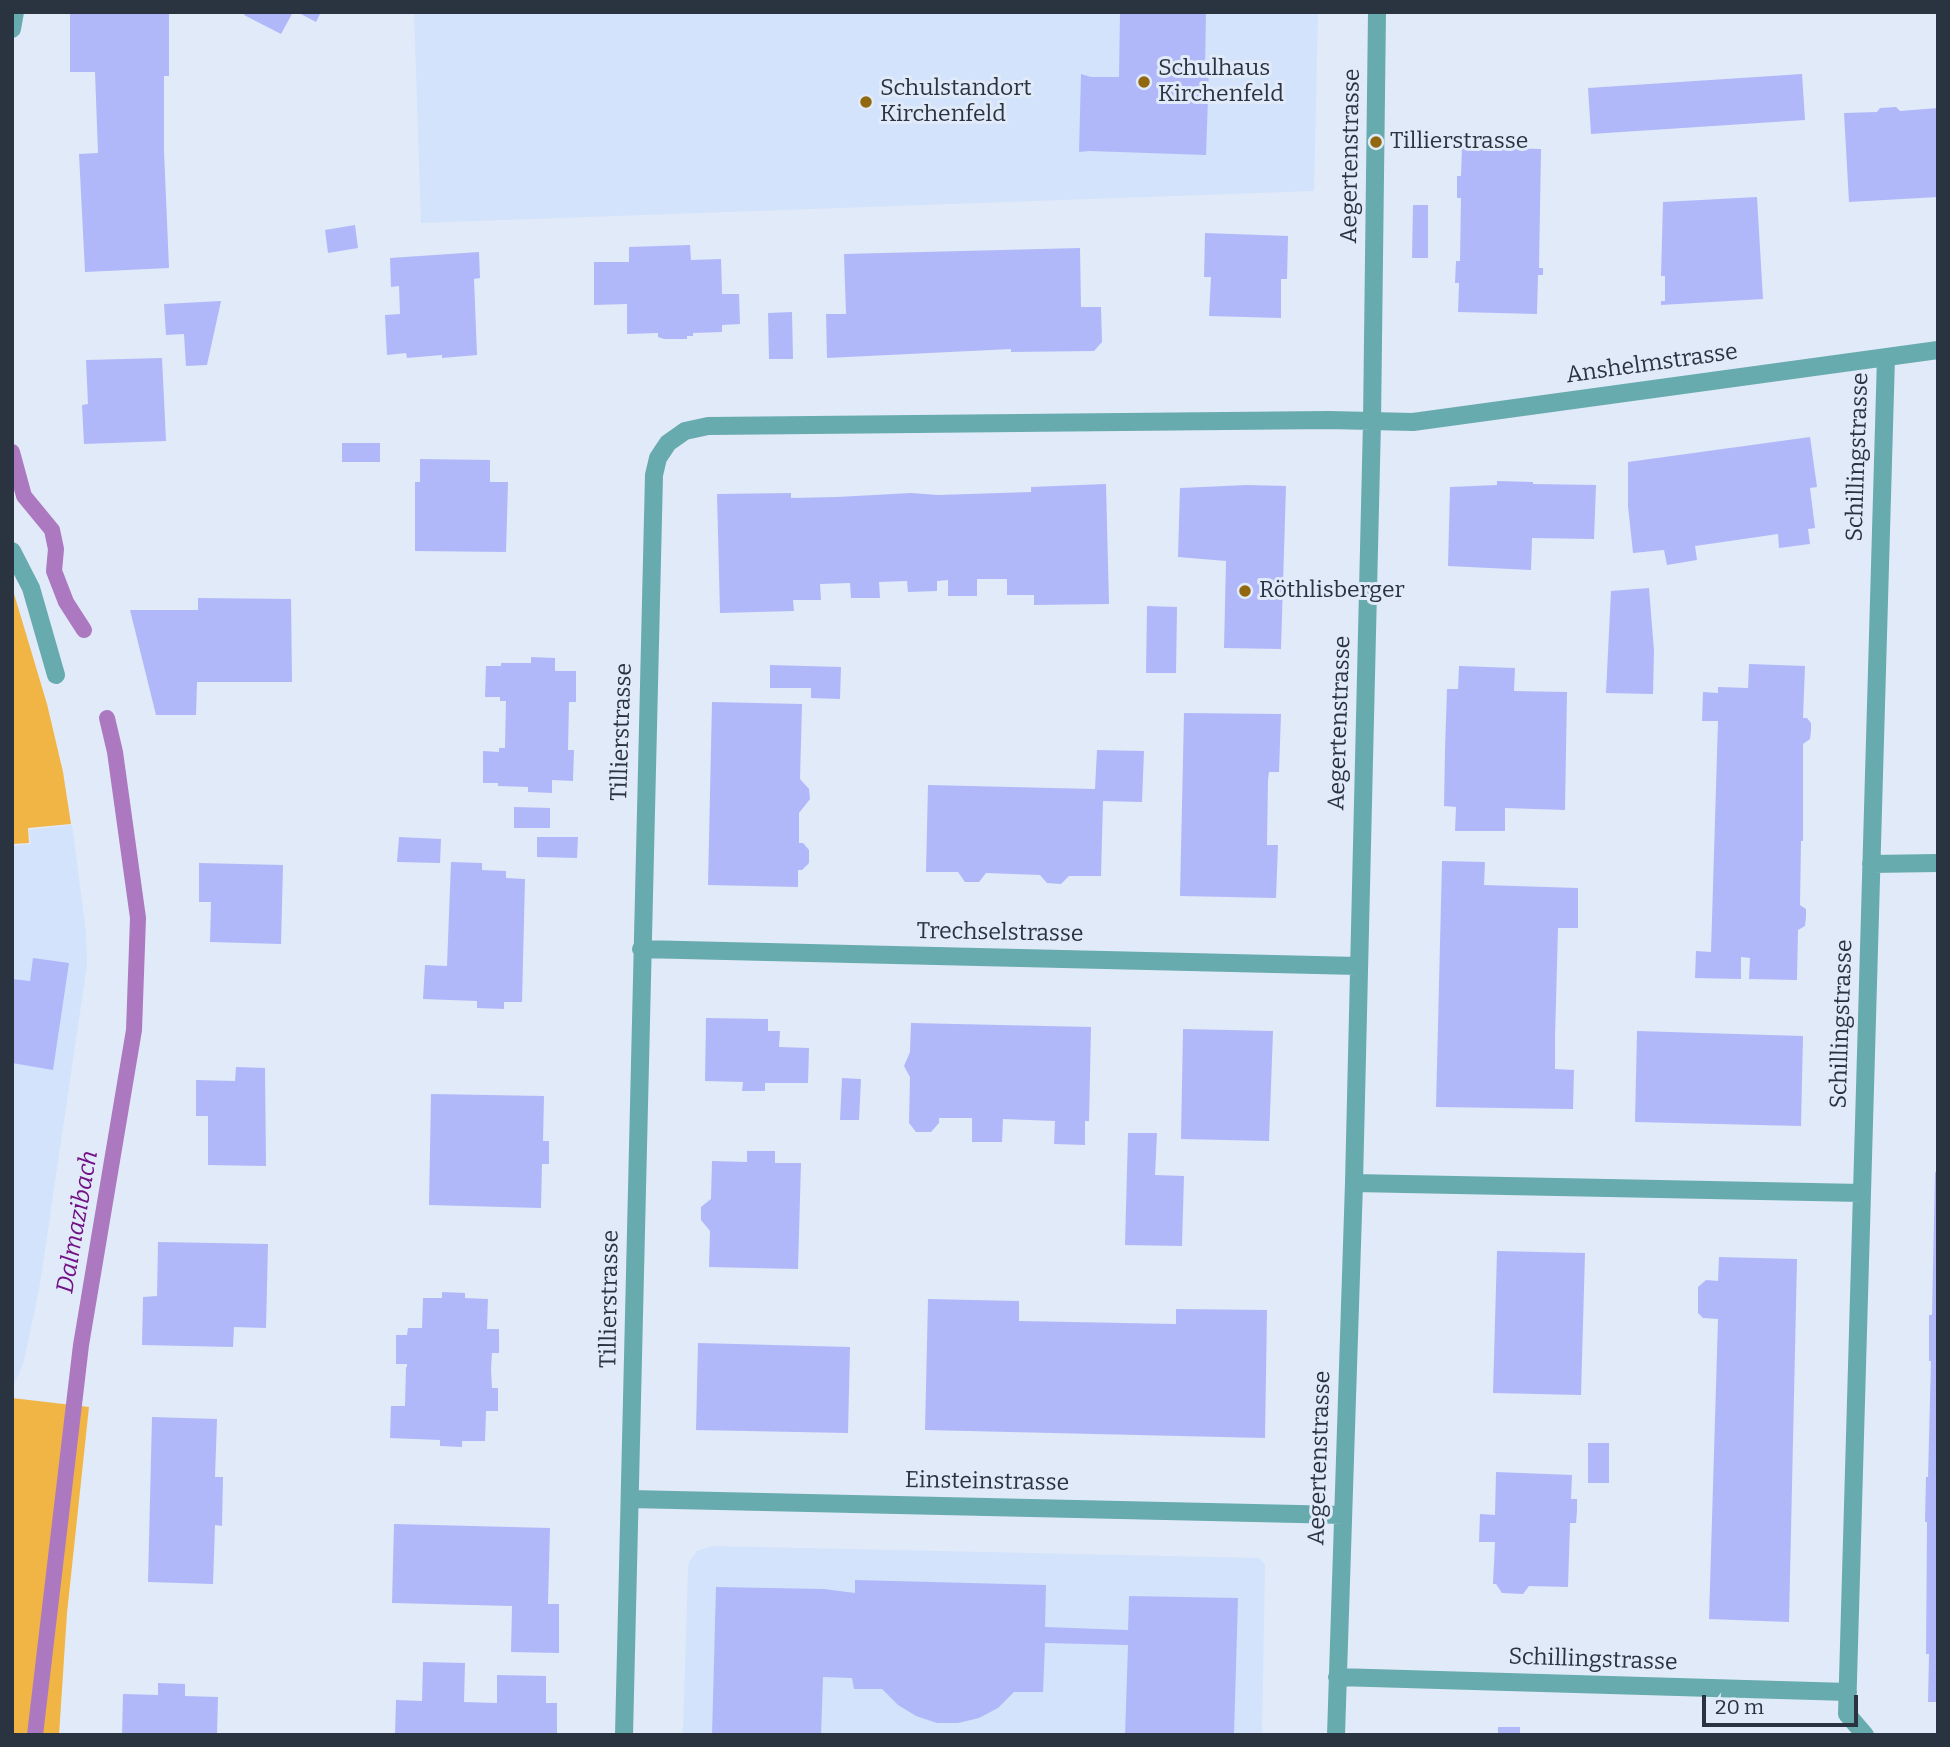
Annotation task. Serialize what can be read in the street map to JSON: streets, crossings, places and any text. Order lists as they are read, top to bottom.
{
  "streets": {
    "street": [
      "Aegertenstrasse",
      "Anshelmstrasse",
      "Schillingstrasse",
      "Tillierstrasse",
      "Trechselstrasse",
      "Einsteinstrasse"
    ]
  },
  "crossings": [
    ["Aegertenstrasse", "Anshelmstrasse"],
    ["Aegertenstrasse", "Schillingstrasse"],
    ["Aegertenstrasse", "Tillierstrasse"],
    ["Aegertenstrasse", "Trechselstrasse"],
    ["Aegertenstrasse", "Einsteinstrasse"],
    ["Anshelmstrasse", "Schillingstrasse"],
    ["Anshelmstrasse", "Tillierstrasse"],
    ["Tillierstrasse", "Trechselstrasse"],
    ["Tillierstrasse", "Einsteinstrasse"]
  ],
  "water": ["Dalmazibach"],
  "places": [
    "Schulhaus Kirchenfeld",
    "Schulstandort Kirchenfeld",
    "Tillierstrasse",
    "Röthlisberger"
  ],
  "scale_bar": "20 m"
}
